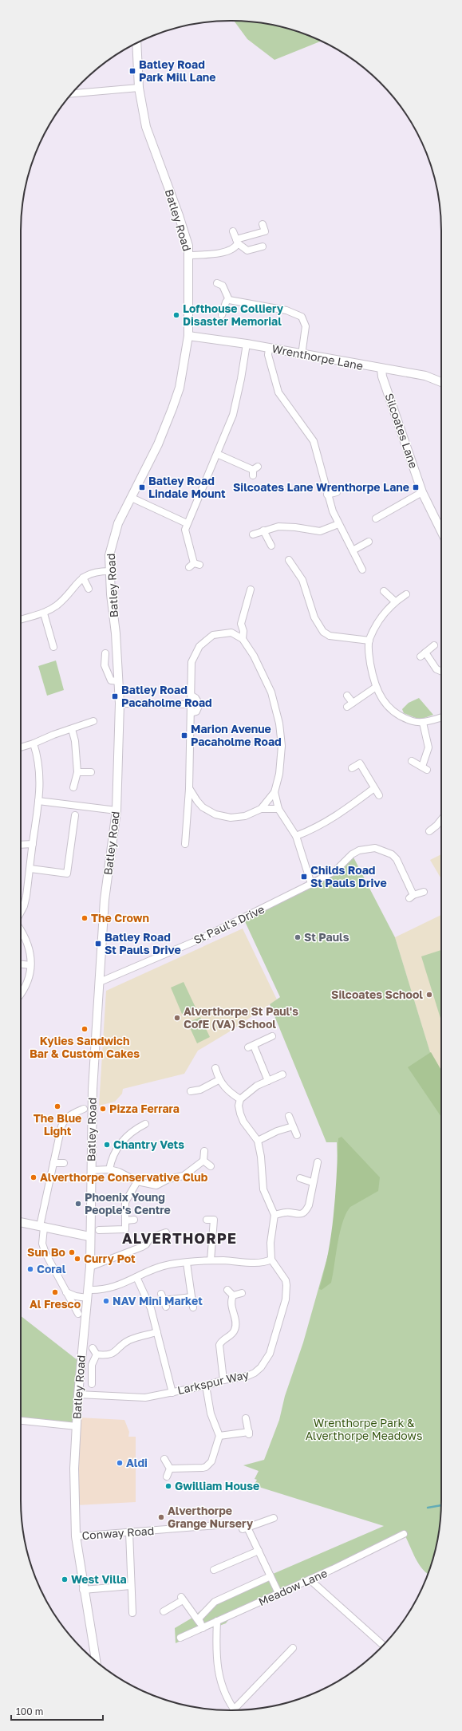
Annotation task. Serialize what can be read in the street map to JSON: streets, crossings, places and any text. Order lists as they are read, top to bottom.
{
  "streets": {
    "street": [
      "Batley Road",
      "Wrenthorpe Lane",
      "Silcoates Lane",
      "St Paul's Drive",
      "Larkspur Way",
      "Conway Road",
      "Meadow Lane"
    ]
  },
  "crossings": [
    ["Batley Road", "Wrenthorpe Lane"],
    ["Batley Road", "St Paul's Drive"],
    ["Batley Road", "Larkspur Way"],
    ["Batley Road", "Conway Road"],
    ["Wrenthorpe Lane", "Silcoates Lane"]
  ],
  "districts": ["ALVERTHORPE"],
  "parks": ["Wrenthorpe Park & Alverthorpe Meadows"],
  "places": {
    "transit": [
      "Batley Road Park Mill Lane",
      "Batley Road Lindale Mount",
      "Silcoates Lane Wrenthorpe Lane",
      "Batley Road Pacaholme Road",
      "Marion Avenue Pacaholme Road",
      "Childs Road St Pauls Drive",
      "Batley Road St Pauls Drive"
    ],
    "other": [
      "Lofthouse Colliery Disaster Memorial",
      "The Crown",
      "St Pauls",
      "Silcoates School",
      "Alverthorpe St Paul's CofE (VA) School",
      "Kylies Sandwich Bar & Custom Cakes",
      "The Blue Light",
      "Pizza Ferrara",
      "Chantry Vets",
      "Alverthorpe Conservative Club",
      "Phoenix Young People's Centre",
      "Sun Bo",
      "Curry Pot",
      "Coral",
      "Al Fresco",
      "NAV Mini Market",
      "Aldi",
      "Gwilliam House",
      "Alverthorpe Grange Nursery",
      "West Villa"
    ]
  },
  "scale_bar": "100 m"
}
